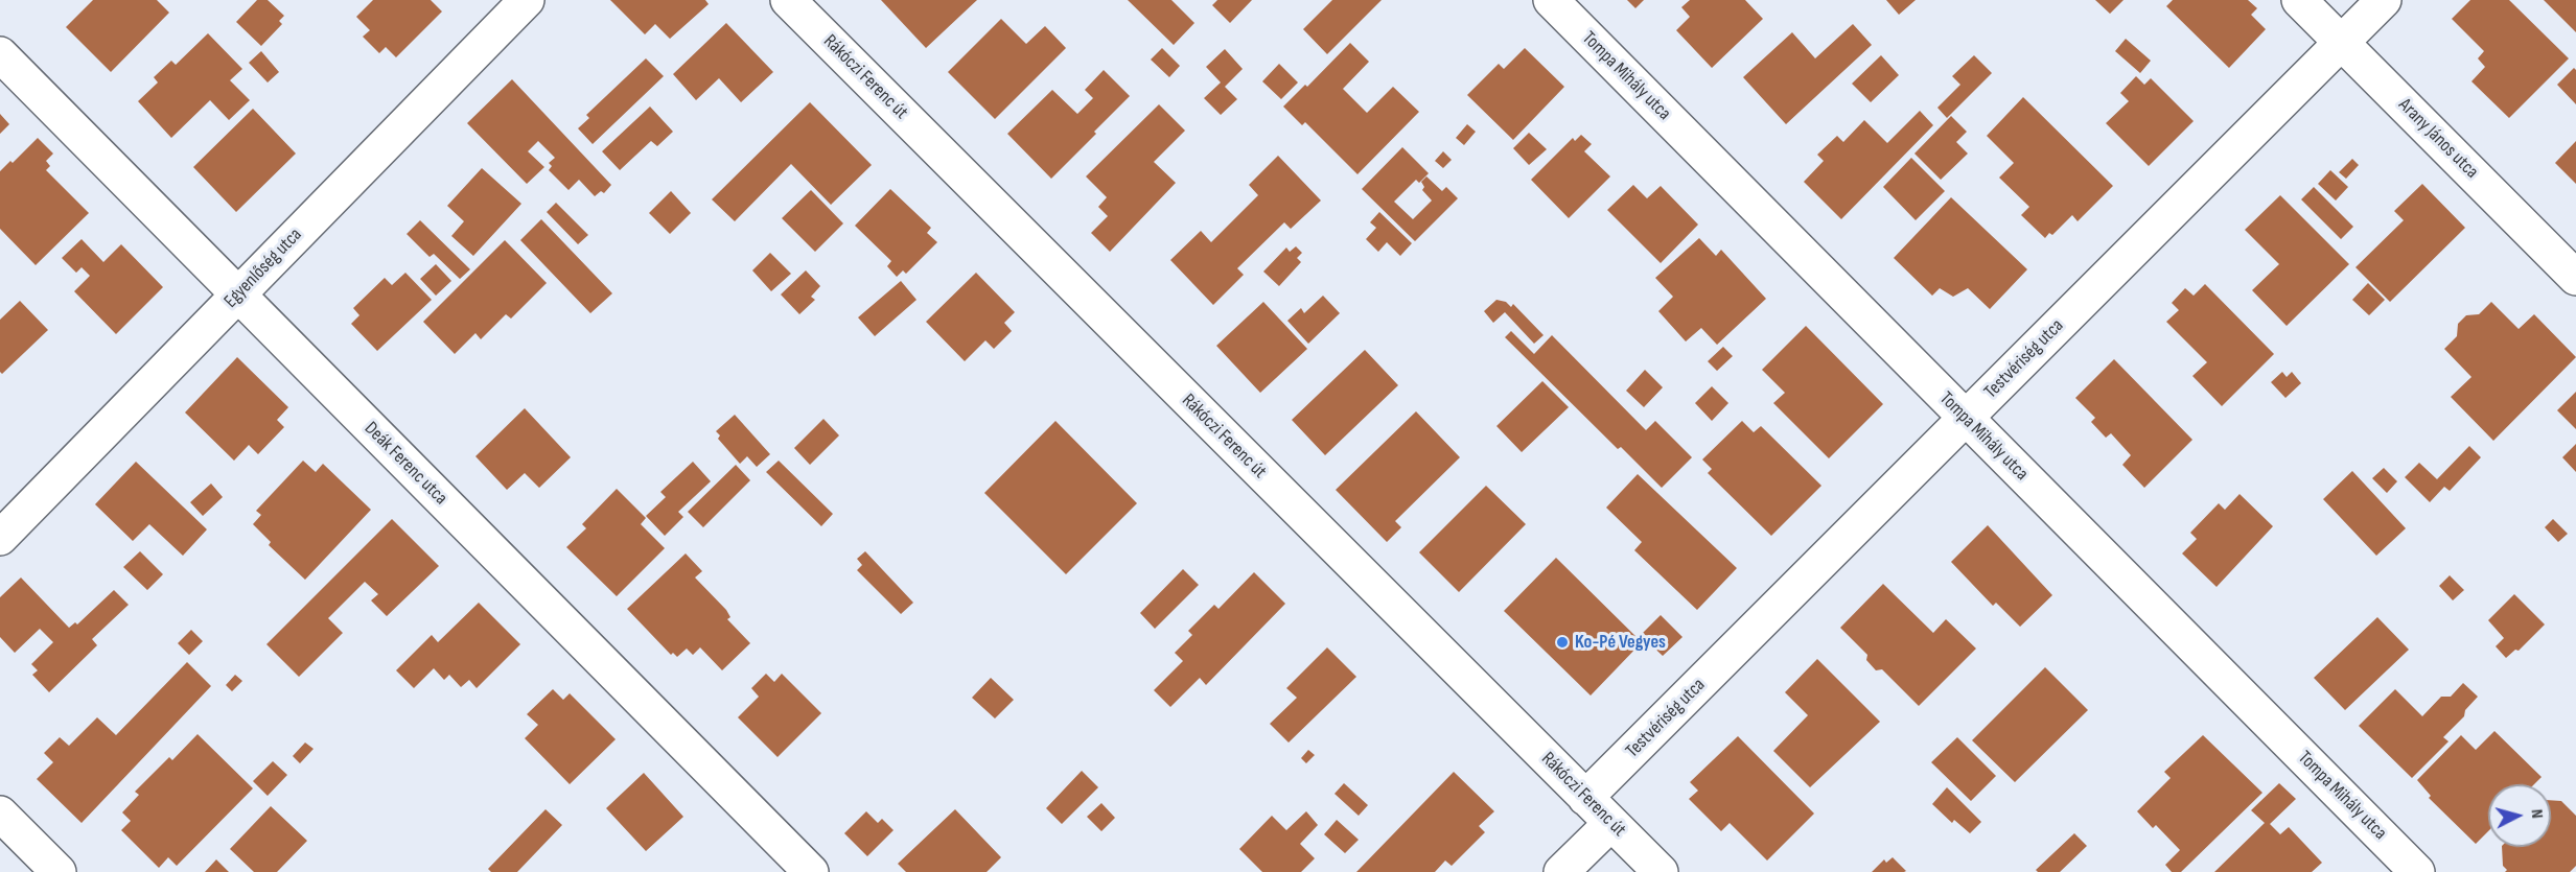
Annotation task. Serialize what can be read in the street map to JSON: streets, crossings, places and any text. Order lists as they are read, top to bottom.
{
  "streets": {
    "street": [
      "Tompa Mihály utca",
      "Rákóczi Ferenc út",
      "Arany János utca",
      "Egyenlőség utca",
      "Testvériség utca",
      "Deák Ferenc utca"
    ]
  },
  "crossings": [
    ["Tompa Mihály utca", "Testvériség utca"],
    ["Rákóczi Ferenc út", "Testvériség utca"],
    ["Arany János utca", "Testvériség utca"],
    ["Egyenlőség utca", "Deák Ferenc utca"]
  ],
  "places": ["Ko-Pé Vegyes"],
  "north": "right"
}
